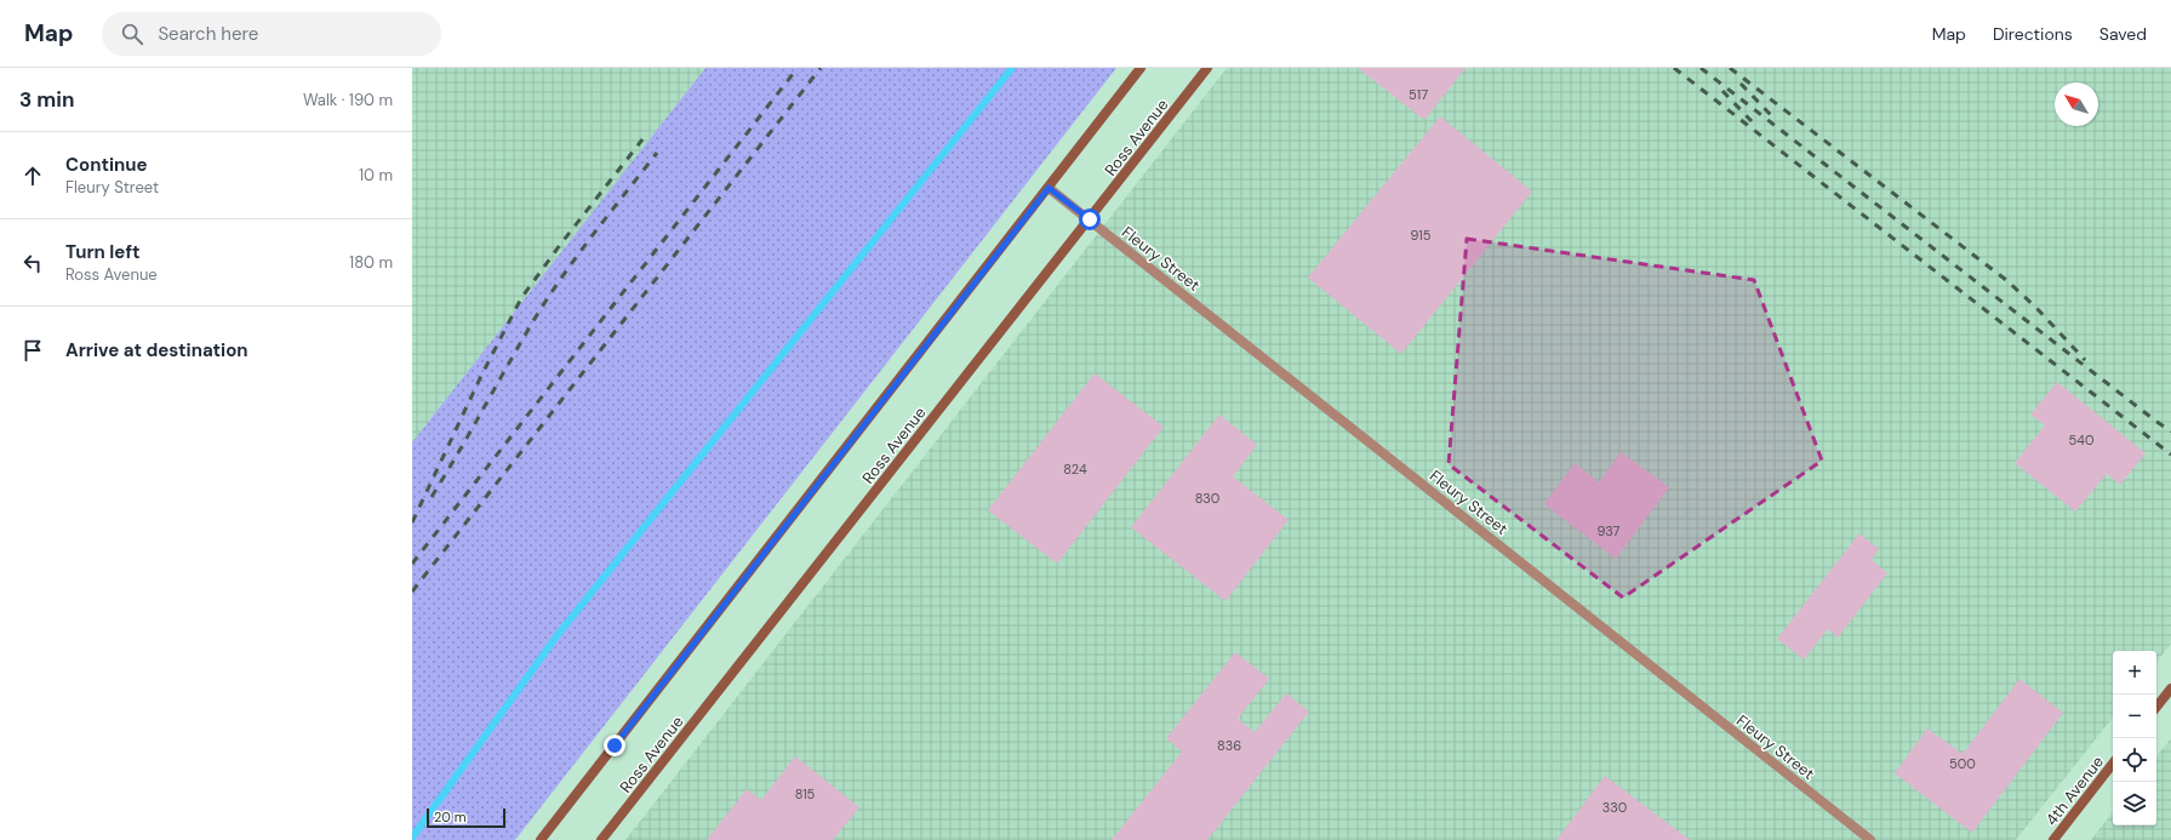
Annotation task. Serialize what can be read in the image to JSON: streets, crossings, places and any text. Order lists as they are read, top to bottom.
{
  "streets": {
    "main road": ["Ross Avenue", "4th Avenue"],
    "street": ["Fleury Street"]
  },
  "crossings": [
    ["Ross Avenue", "Fleury Street"]
  ],
  "house_numbers": [
    "517",
    "915",
    "540",
    "824",
    "830",
    "937",
    "836",
    "500",
    "815",
    "330"
  ],
  "scale_bar": "20 m",
  "north": "top left",
  "page": {
    "header": "Map",
    "search": "Search here",
    "nav": ["Map", "Directions", "Saved"],
    "heading": ["3 min", "Walk · 190 m"],
    "list": [
      ["Continue", "Fleury Street", "10 m"],
      ["Turn left", "Ross Avenue", "180 m"],
      "Arrive at destination"
    ],
    "map_buttons": ["+", "−"],
    "scale": "20 m"
  }
}
